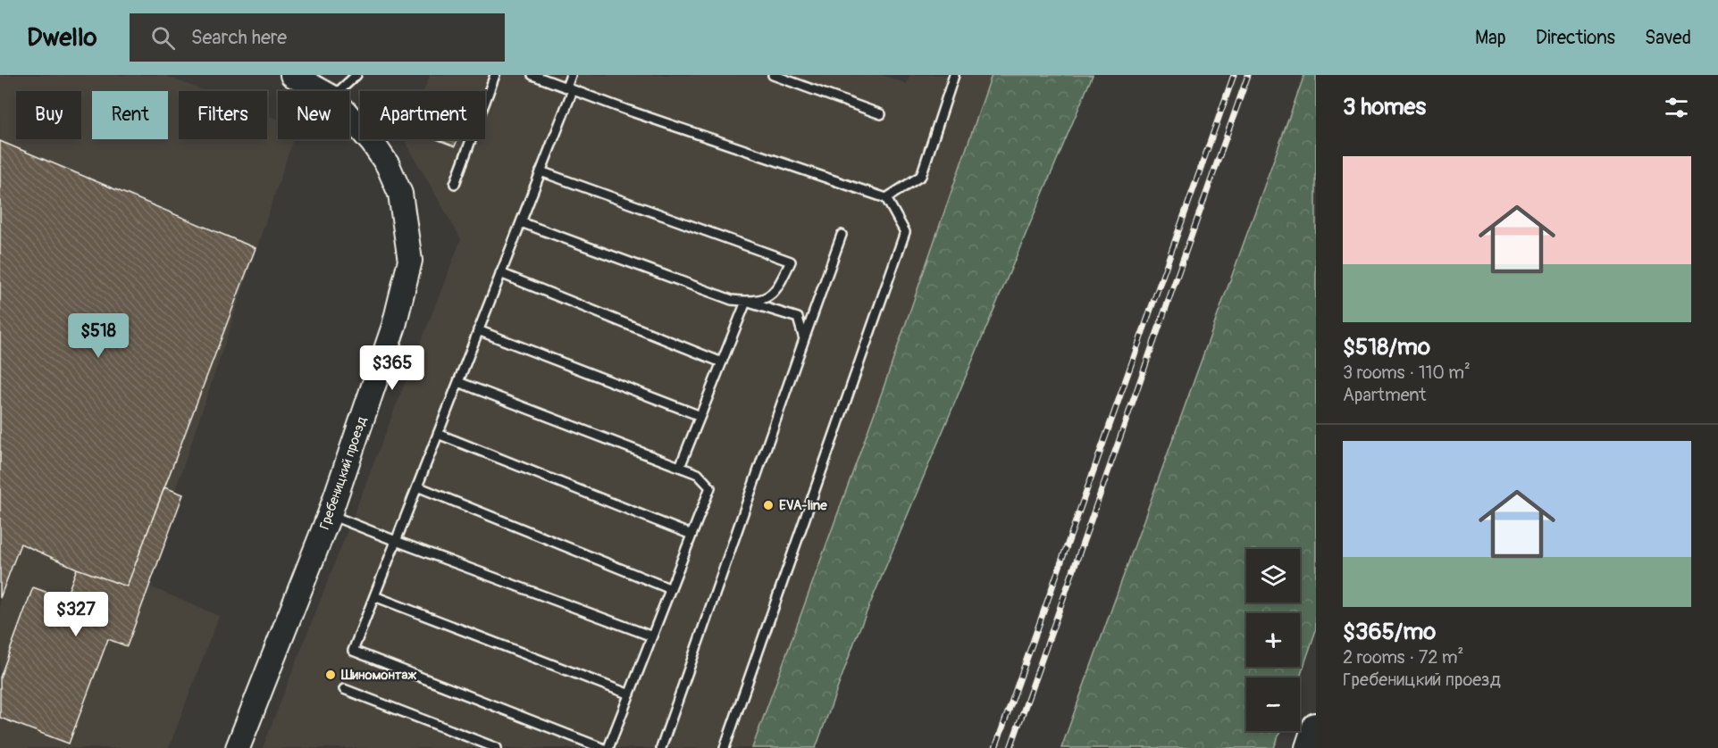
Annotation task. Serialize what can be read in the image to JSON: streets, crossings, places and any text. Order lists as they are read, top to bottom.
{
  "streets": {
    "street": ["Гребеницкий проезд"]
  },
  "places": ["EVA-line", "Шиномонтаж"],
  "page": {
    "header": "Dwello",
    "search": "Search here",
    "nav": ["Map", "Directions", "Saved"],
    "heading": "3 homes",
    "chip": [
      "Buy",
      "Rent",
      "Filters",
      "New",
      "Apartment"
    ],
    "list": [
      {
        "name": "$518/mo",
        "note": "3 rooms · 110 m² · Apartment"
      },
      {
        "name": "$365/mo",
        "note": "2 rooms · 72 m² · Гребеницкий проезд"
      }
    ],
    "price": ["$518", "$365", "$327"],
    "map_buttons": ["+", "−"]
  }
}
